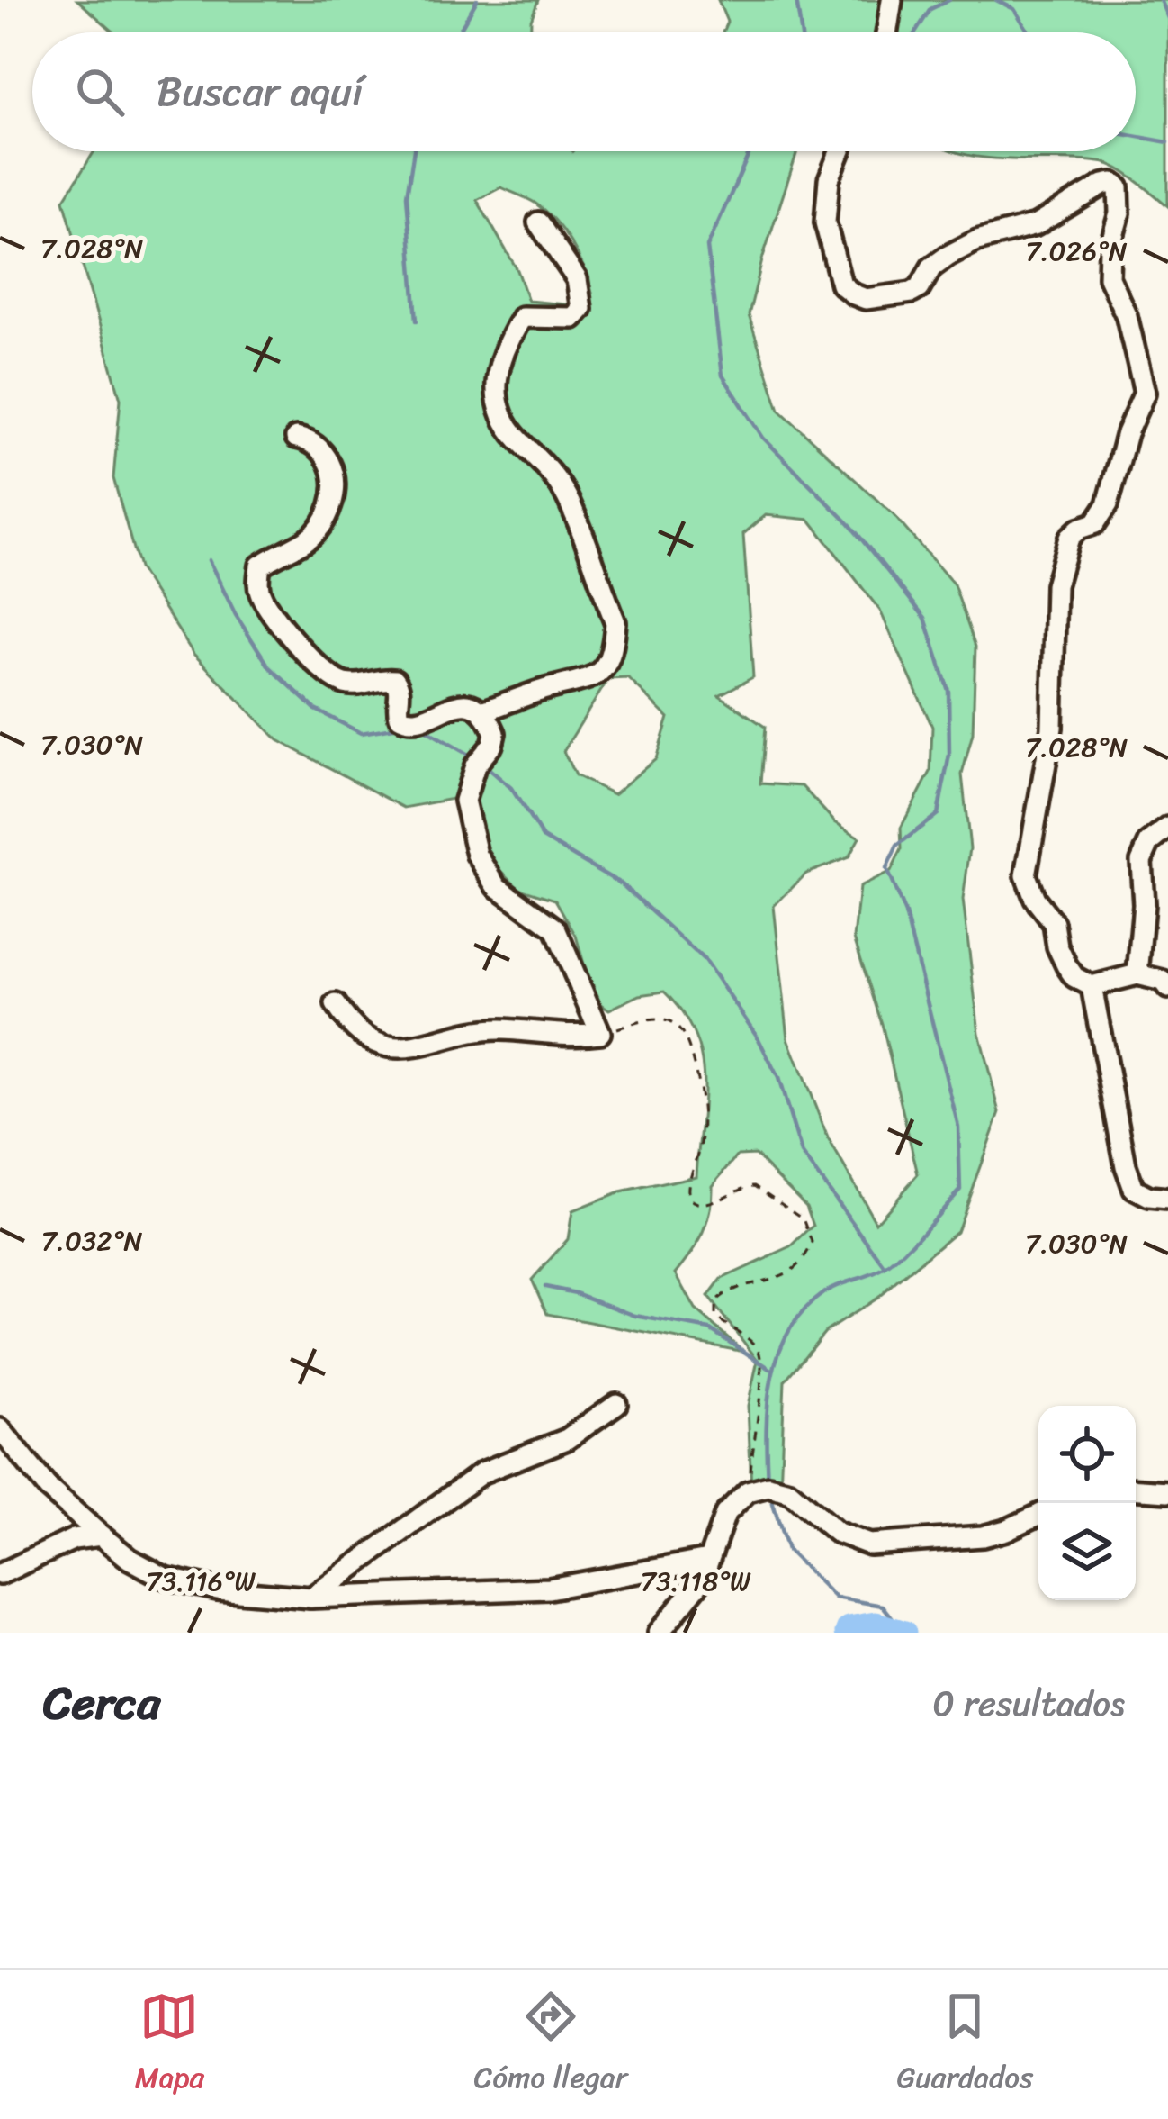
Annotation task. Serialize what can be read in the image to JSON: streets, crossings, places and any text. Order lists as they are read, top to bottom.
{
  "page": {
    "search": "Buscar aquí",
    "heading": ["Cerca", "0 resultados"],
    "nav": ["Mapa", "Cómo llegar", "Guardados"]
  },
  "coordinates": [
    "7.028°N",
    "7.026°N",
    "7.030°N",
    "7.032°N",
    "73.116°W",
    "73.118°W"
  ]
}
